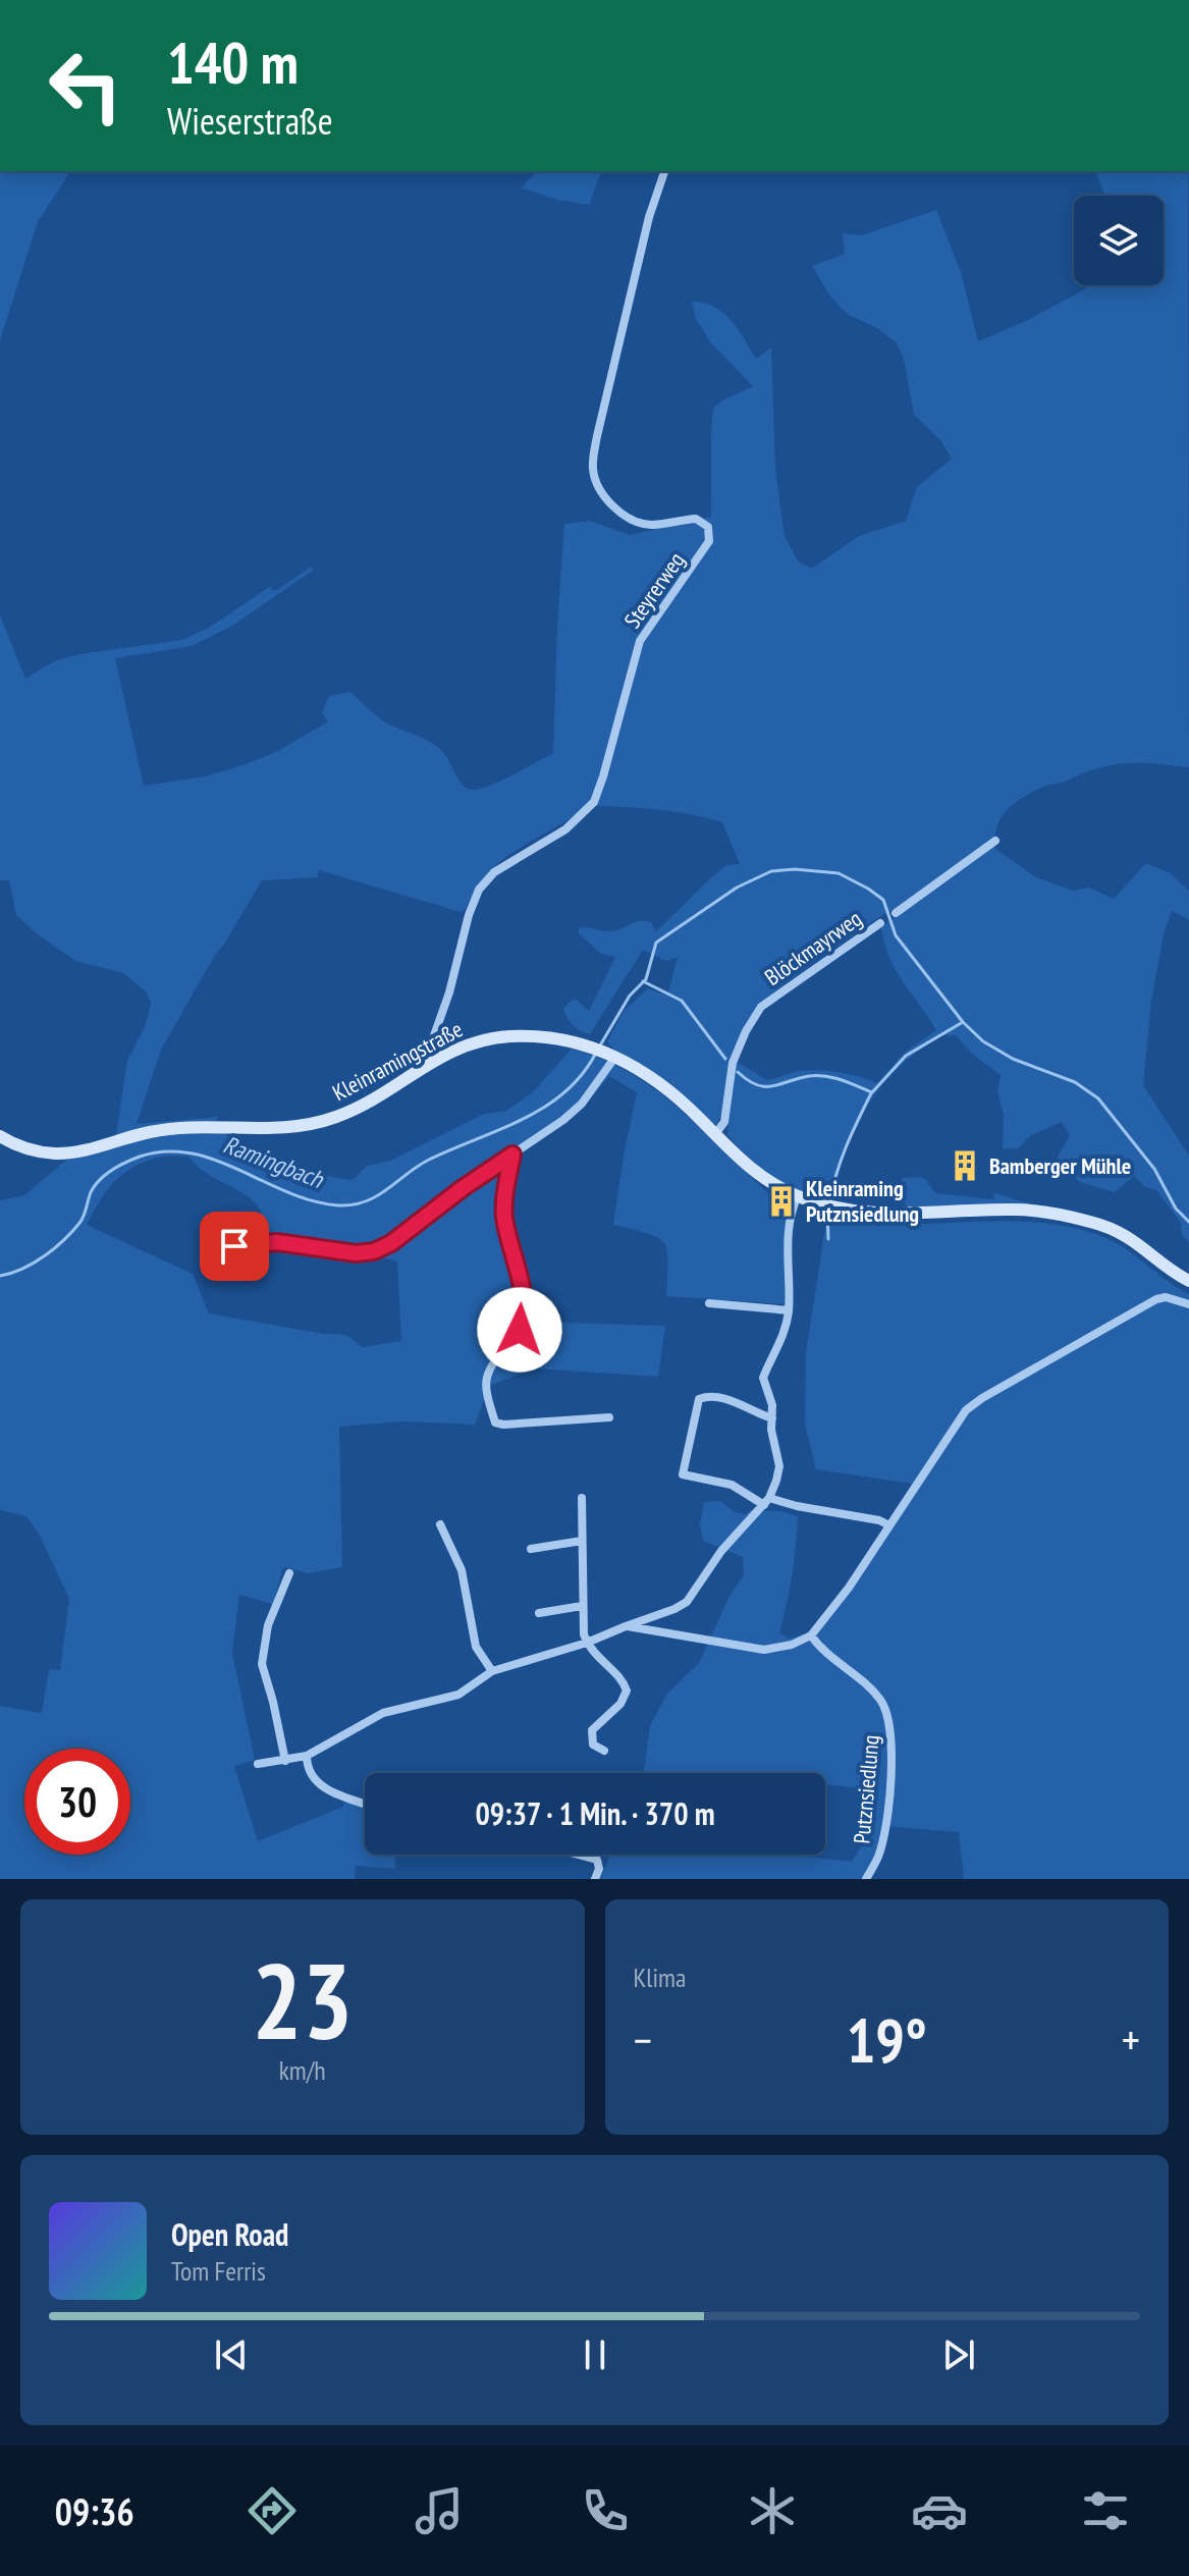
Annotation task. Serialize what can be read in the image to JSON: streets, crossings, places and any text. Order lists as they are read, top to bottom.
{
  "streets": {
    "main road": ["Kleinramingstraße"],
    "street": ["Steyrerweg", "Blöckmayrweg", "Putznsiedlung"]
  },
  "crossings": [
    ["Steyrerweg", "Kleinramingstraße"],
    ["Blöckmayrweg", "Kleinramingstraße"]
  ],
  "water": ["Ramingbach"],
  "places": {
    "building": ["Bamberger Mühle", "Kleinraming Putznsiedlung"]
  },
  "page": {
    "turn": ["140 m", "Wieserstraße"],
    "limit": "30",
    "trip": "09:37 · 1 Min. · 370 m",
    "tile": [
      ["23", "km/h"],
      "Klima"
    ],
    "heat": ["−", "19°", "+"],
    "song": ["Open Road", "Tom Ferris"],
    "tabs": "09:36"
  }
}
